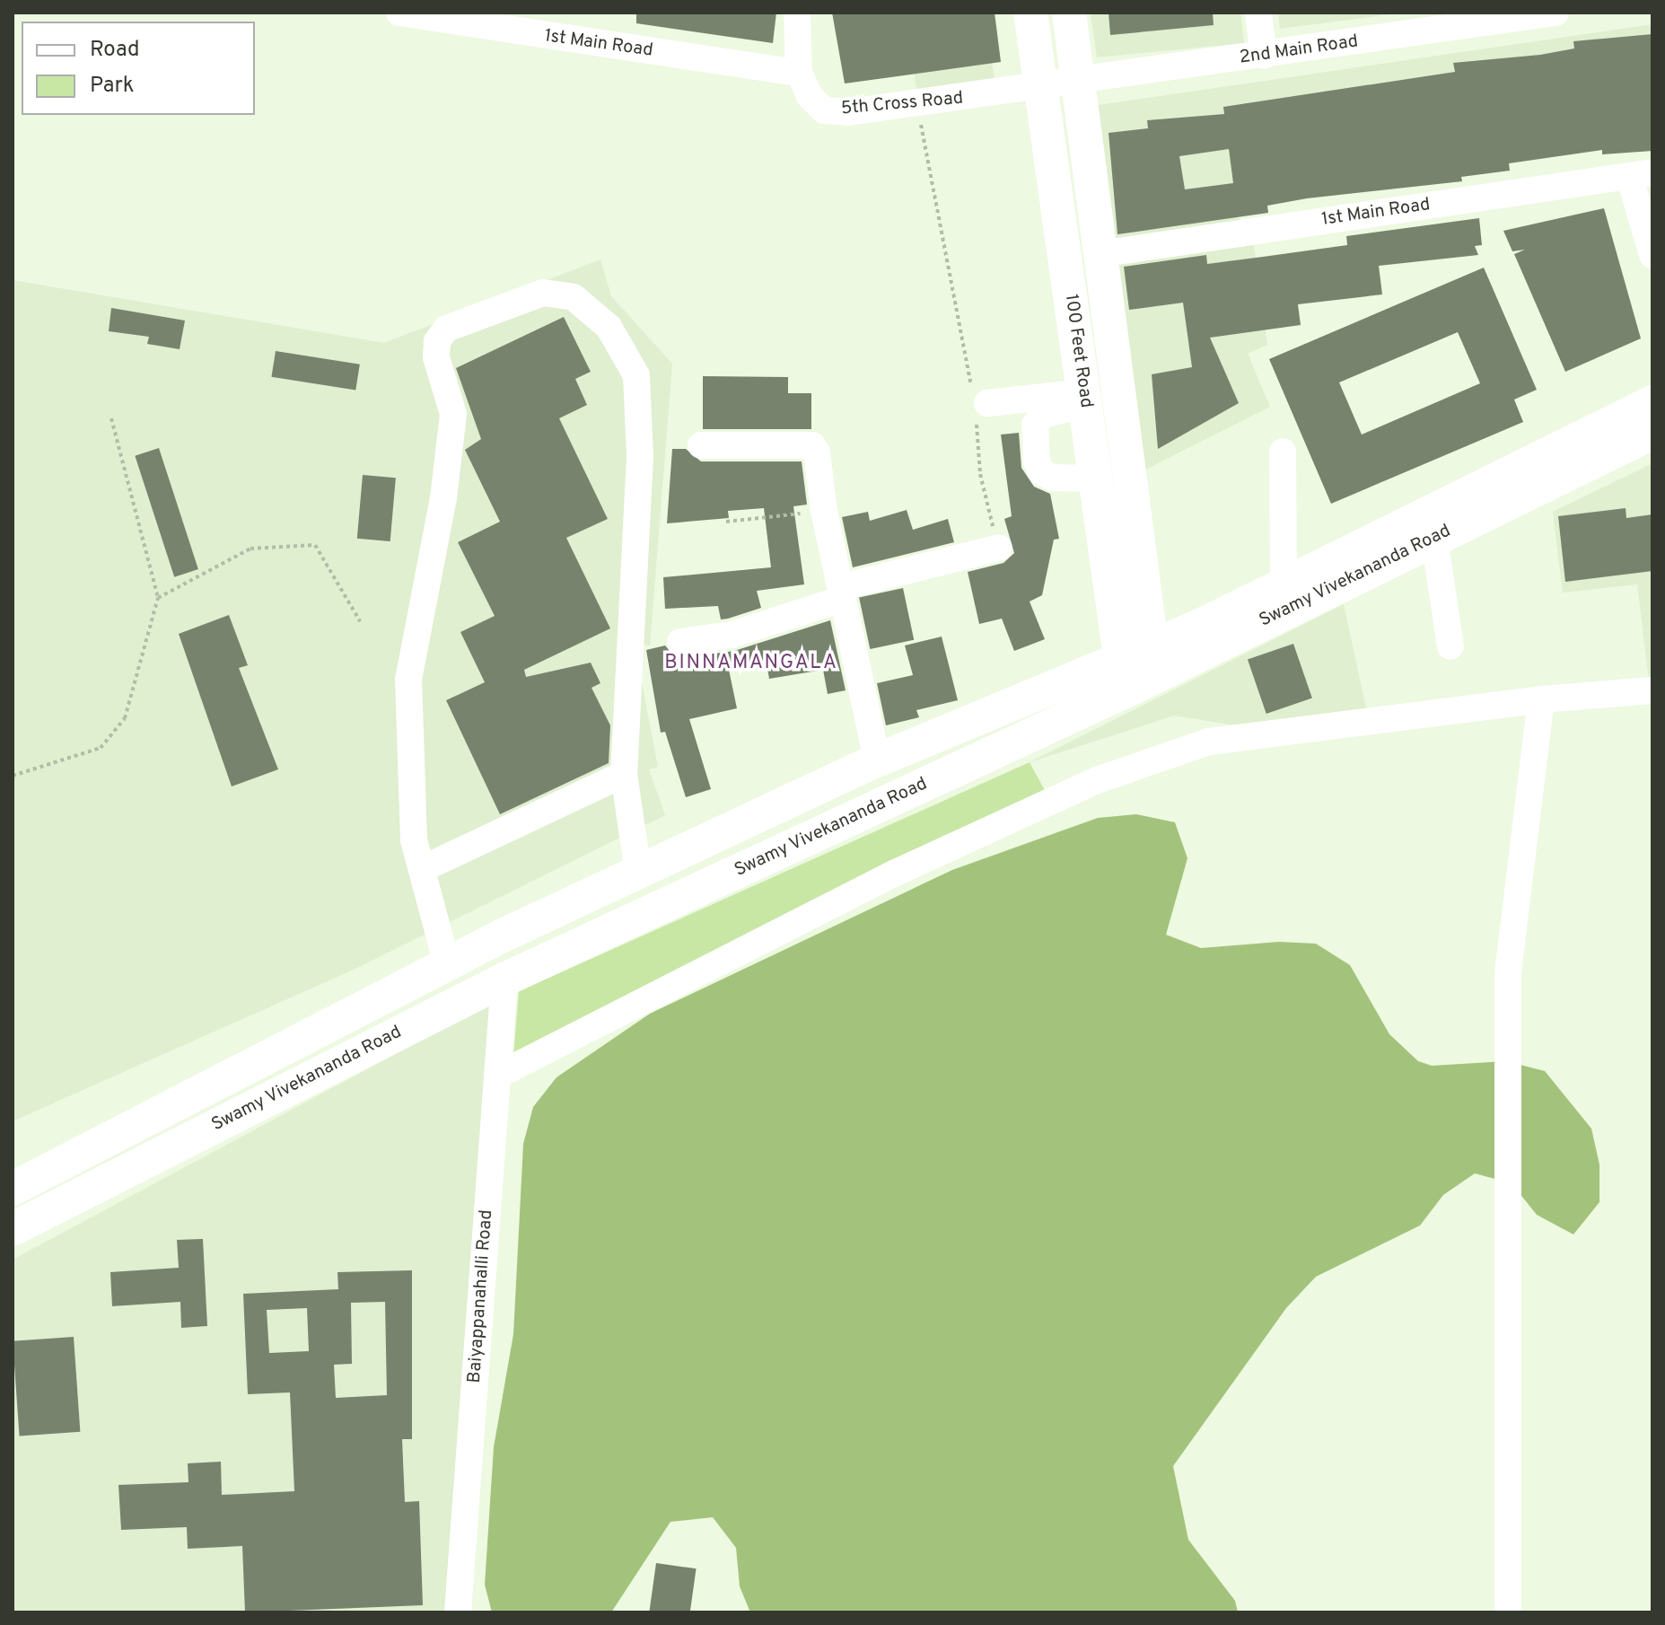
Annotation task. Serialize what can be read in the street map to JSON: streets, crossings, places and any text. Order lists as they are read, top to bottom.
{
  "streets": {
    "main road": ["100 Feet Road", "Swamy Vivekananda Road"],
    "street": [
      "1st Main Road",
      "2nd Main Road",
      "5th Cross Road",
      "Baiyappanahalli Road"
    ]
  },
  "crossings": [
    ["1st Main Road", "5th Cross Road"],
    ["1st Main Road", "100 Feet Road"],
    ["2nd Main Road", "5th Cross Road"],
    ["2nd Main Road", "100 Feet Road"],
    ["5th Cross Road", "100 Feet Road"],
    ["100 Feet Road", "Swamy Vivekananda Road"],
    ["Swamy Vivekananda Road", "Baiyappanahalli Road"]
  ],
  "districts": ["BINNAMANGALA"],
  "legend": ["Road", "Park"]
}
